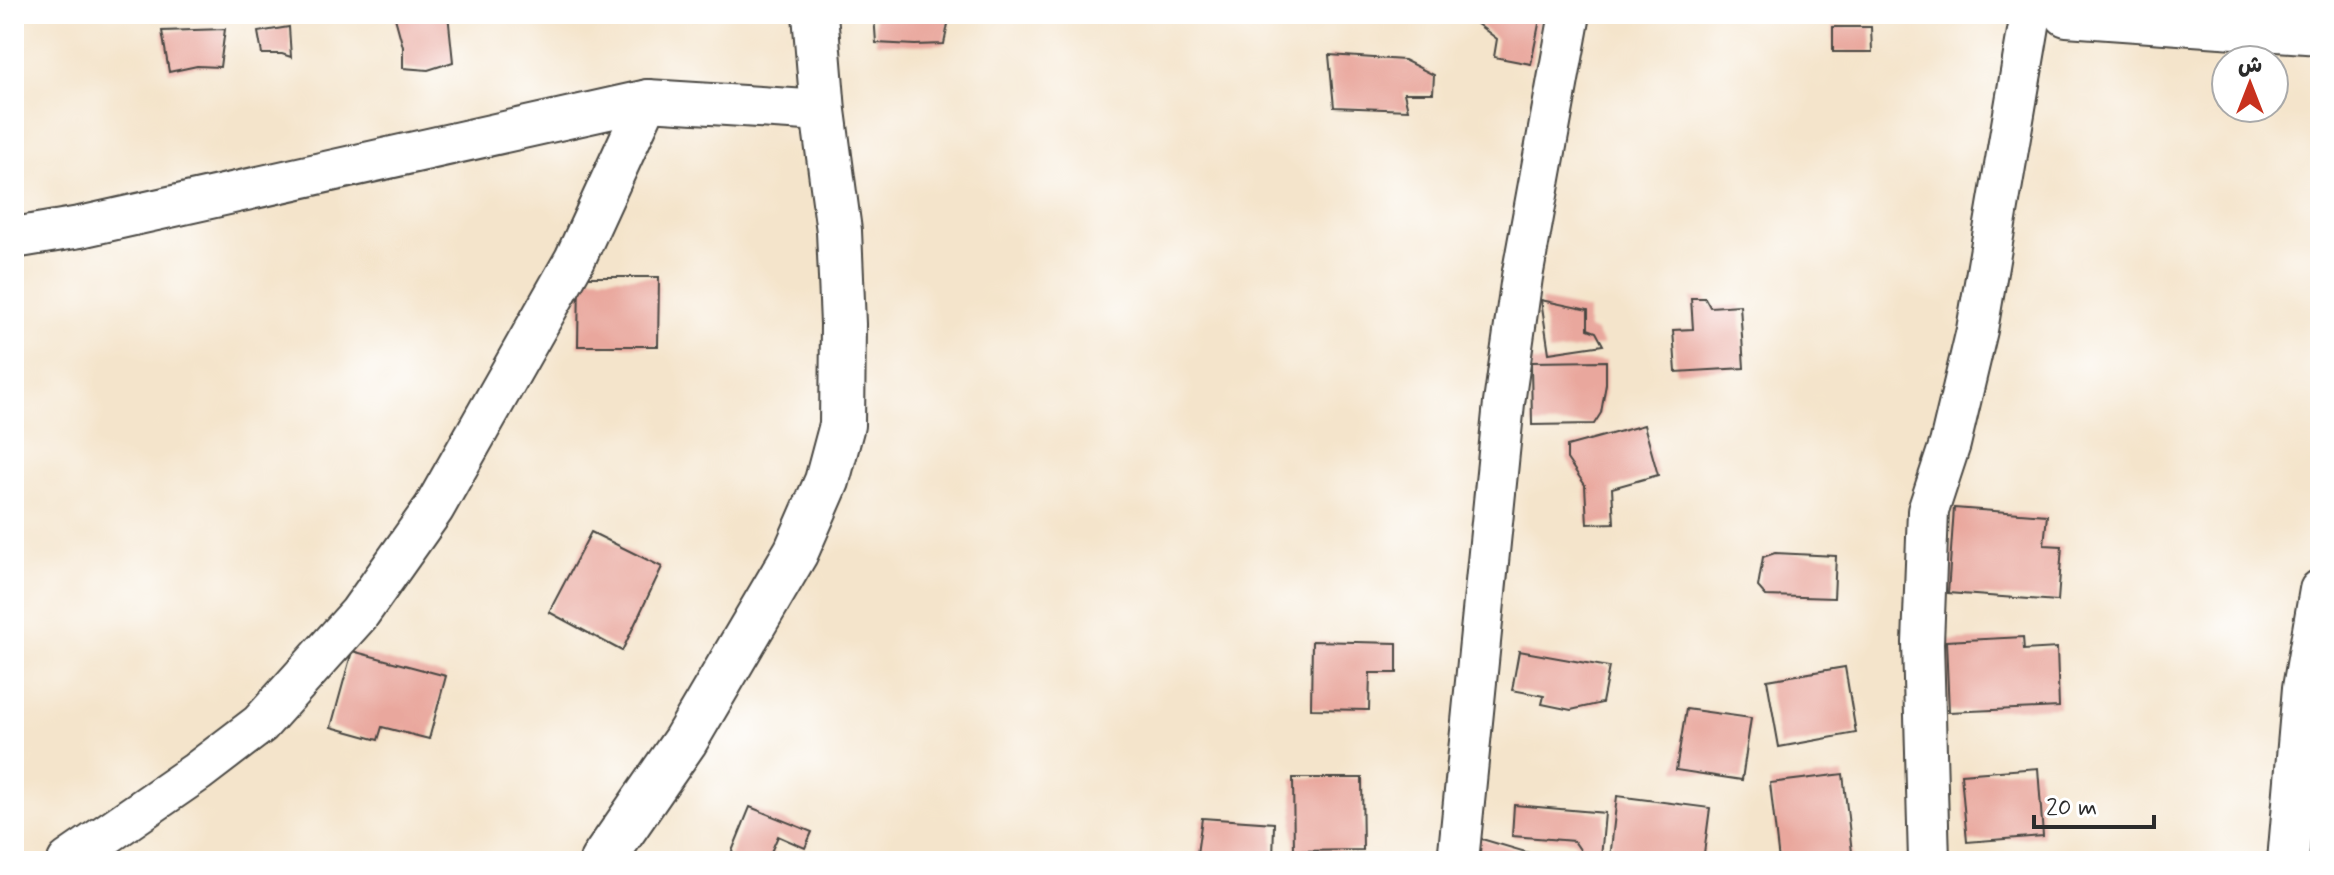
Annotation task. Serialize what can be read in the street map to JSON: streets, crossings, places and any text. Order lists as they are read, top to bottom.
{
  "scale_bar": "20 m",
  "north": "top"
}
